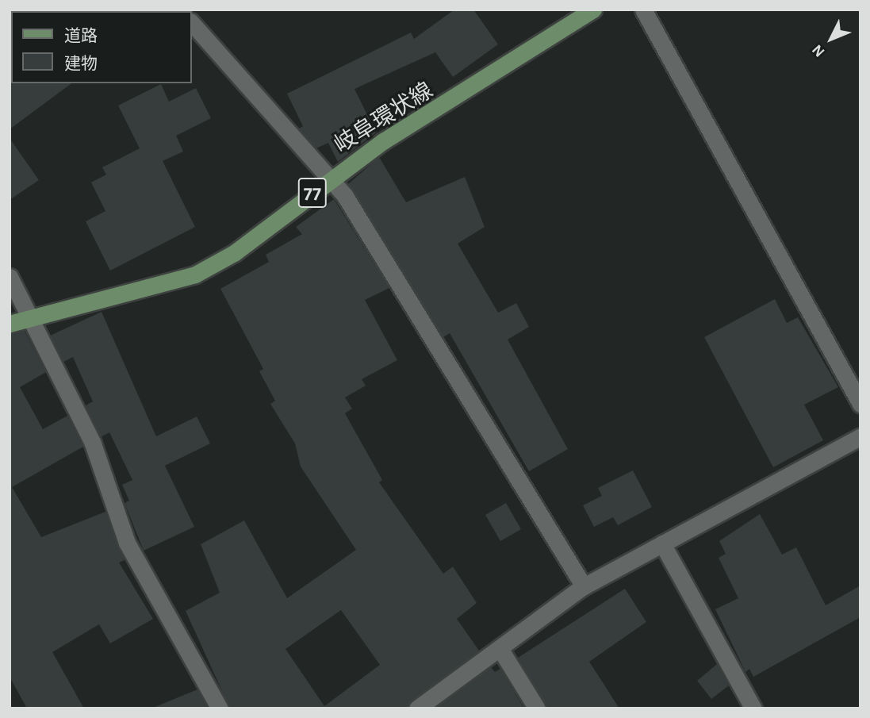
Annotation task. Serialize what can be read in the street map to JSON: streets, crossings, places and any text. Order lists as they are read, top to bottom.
{
  "streets": {
    "main road": ["岐阜環状線", "77"]
  },
  "legend": ["道路", "建物"],
  "north": "bottom left"
}
